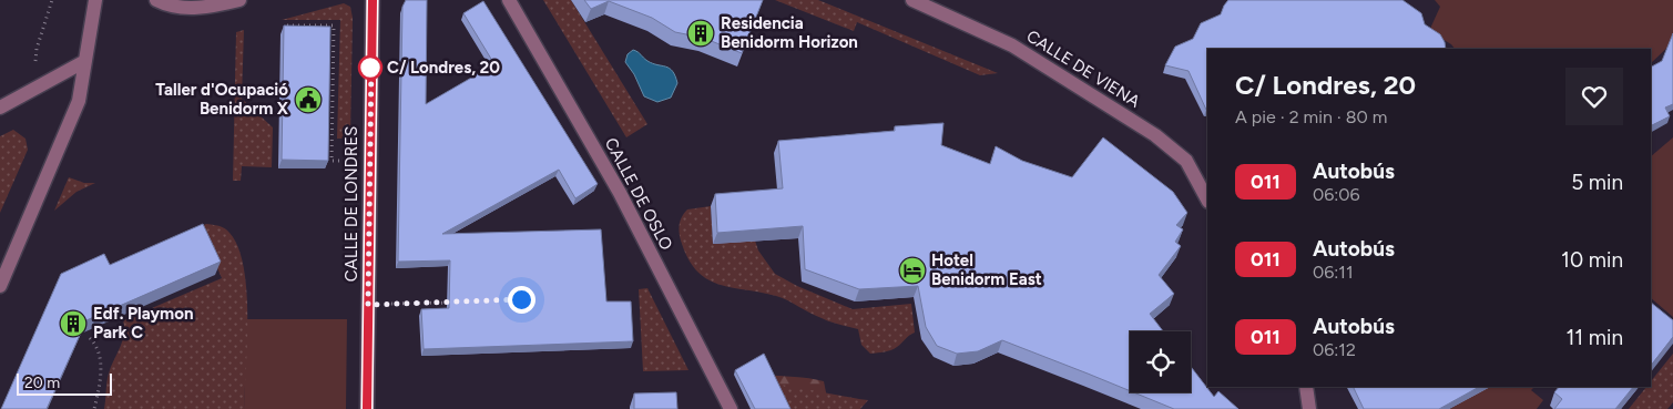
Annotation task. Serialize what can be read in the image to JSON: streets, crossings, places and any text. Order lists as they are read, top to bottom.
{
  "streets": {
    "street": ["CALLE DE VIENA", "CALLE DE OSLO", "CALLE DE LONDRES"]
  },
  "places": {
    "building": ["Residencia Benidorm Horizon", "Edf. Playmon Park C"],
    "other": ["C/ Londres, 20"],
    "public building": ["Taller d'Ocupació Benidorm X"],
    "hotel": ["Hotel Benidorm East"]
  },
  "lines": ["bus line 011"],
  "scale_bar": "20 m",
  "page": {
    "heading": ["C/ Londres, 20", "A pie · 2 min · 80 m"],
    "list": [
      {
        "mark": "011",
        "name": "Autobús",
        "note": "06:06",
        "value": "5 min"
      },
      {
        "mark": "011",
        "name": "Autobús",
        "note": "06:11",
        "value": "10 min"
      },
      {
        "mark": "011",
        "name": "Autobús",
        "note": "06:12",
        "value": "11 min"
      }
    ],
    "scale": "20 m"
  }
}
